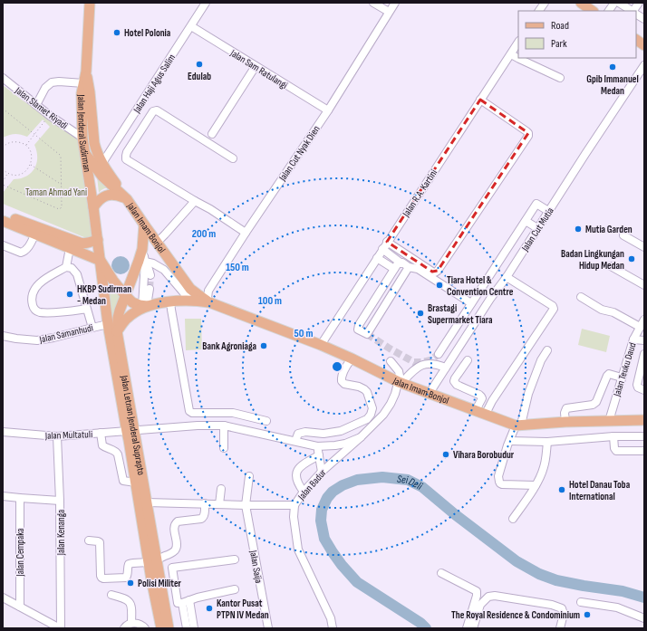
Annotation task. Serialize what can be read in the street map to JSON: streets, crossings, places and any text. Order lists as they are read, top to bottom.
{
  "streets": {
    "main road": ["Jalan Jenderal Sudirman", "Jalan Imam Bonjol", "Jalan Letnan Jenderal Suprapto"],
    "street": [
      "Jalan Sam Ratulangi",
      "Jalan Haji Agus Salim",
      "Jalan Slamet Riyadi",
      "Jalan Cut Nyak Dien",
      "Jalan R.A. Kartini",
      "Jalan Cut Mutia",
      "Jalan Samanhudi",
      "Jalan Teuku Daud",
      "Jalan Multatuli",
      "Jalan Badur",
      "Jalan Kenanga",
      "Jalan Cempaka",
      "Jalan Saija"
    ]
  },
  "crossings": [
    ["Jalan Sam Ratulangi", "Jalan Haji Agus Salim"],
    ["Jalan Sam Ratulangi", "Jalan Cut Nyak Dien"],
    ["Jalan Haji Agus Salim", "Jalan Jenderal Sudirman"],
    ["Jalan Slamet Riyadi", "Jalan Jenderal Sudirman"],
    ["Jalan Jenderal Sudirman", "Jalan Imam Bonjol"],
    ["Jalan Jenderal Sudirman", "Jalan Letnan Jenderal Suprapto"],
    ["Jalan Cut Nyak Dien", "Jalan Imam Bonjol"],
    ["Jalan R.A. Kartini", "Jalan Imam Bonjol"],
    ["Jalan Imam Bonjol", "Jalan Cut Mutia"],
    ["Jalan Imam Bonjol", "Jalan Teuku Daud"],
    ["Jalan Imam Bonjol", "Jalan Letnan Jenderal Suprapto"],
    ["Jalan Imam Bonjol", "Jalan Badur"],
    ["Jalan Samanhudi", "Jalan Letnan Jenderal Suprapto"],
    ["Jalan Letnan Jenderal Suprapto", "Jalan Multatuli"],
    ["Jalan Multatuli", "Jalan Badur"],
    ["Jalan Multatuli", "Jalan Kenanga"]
  ],
  "water": ["Sei Deli"],
  "parks": ["Taman Ahmad Yani"],
  "places": [
    "Hotel Polonia",
    "Edulab",
    "Gpib Immanuel Medan",
    "Mutia Garden",
    "Badan Lingkungan Hidup Medan",
    "Tiara Hotel & Convention Centre",
    "HKBP Sudirman - Medan",
    "Brastagi Supermarket Tiara",
    "Bank Agroniaga",
    "Vihara Borobudur",
    "Hotel Danau Toba International",
    "Polisi Militer",
    "Kantor Pusat PTPN IV Medan",
    "The Royal Residence & Condominium"
  ],
  "legend": ["Road", "Park"],
  "rings": [
    "200 m",
    "150 m",
    "100 m",
    "50 m"
  ]
}
